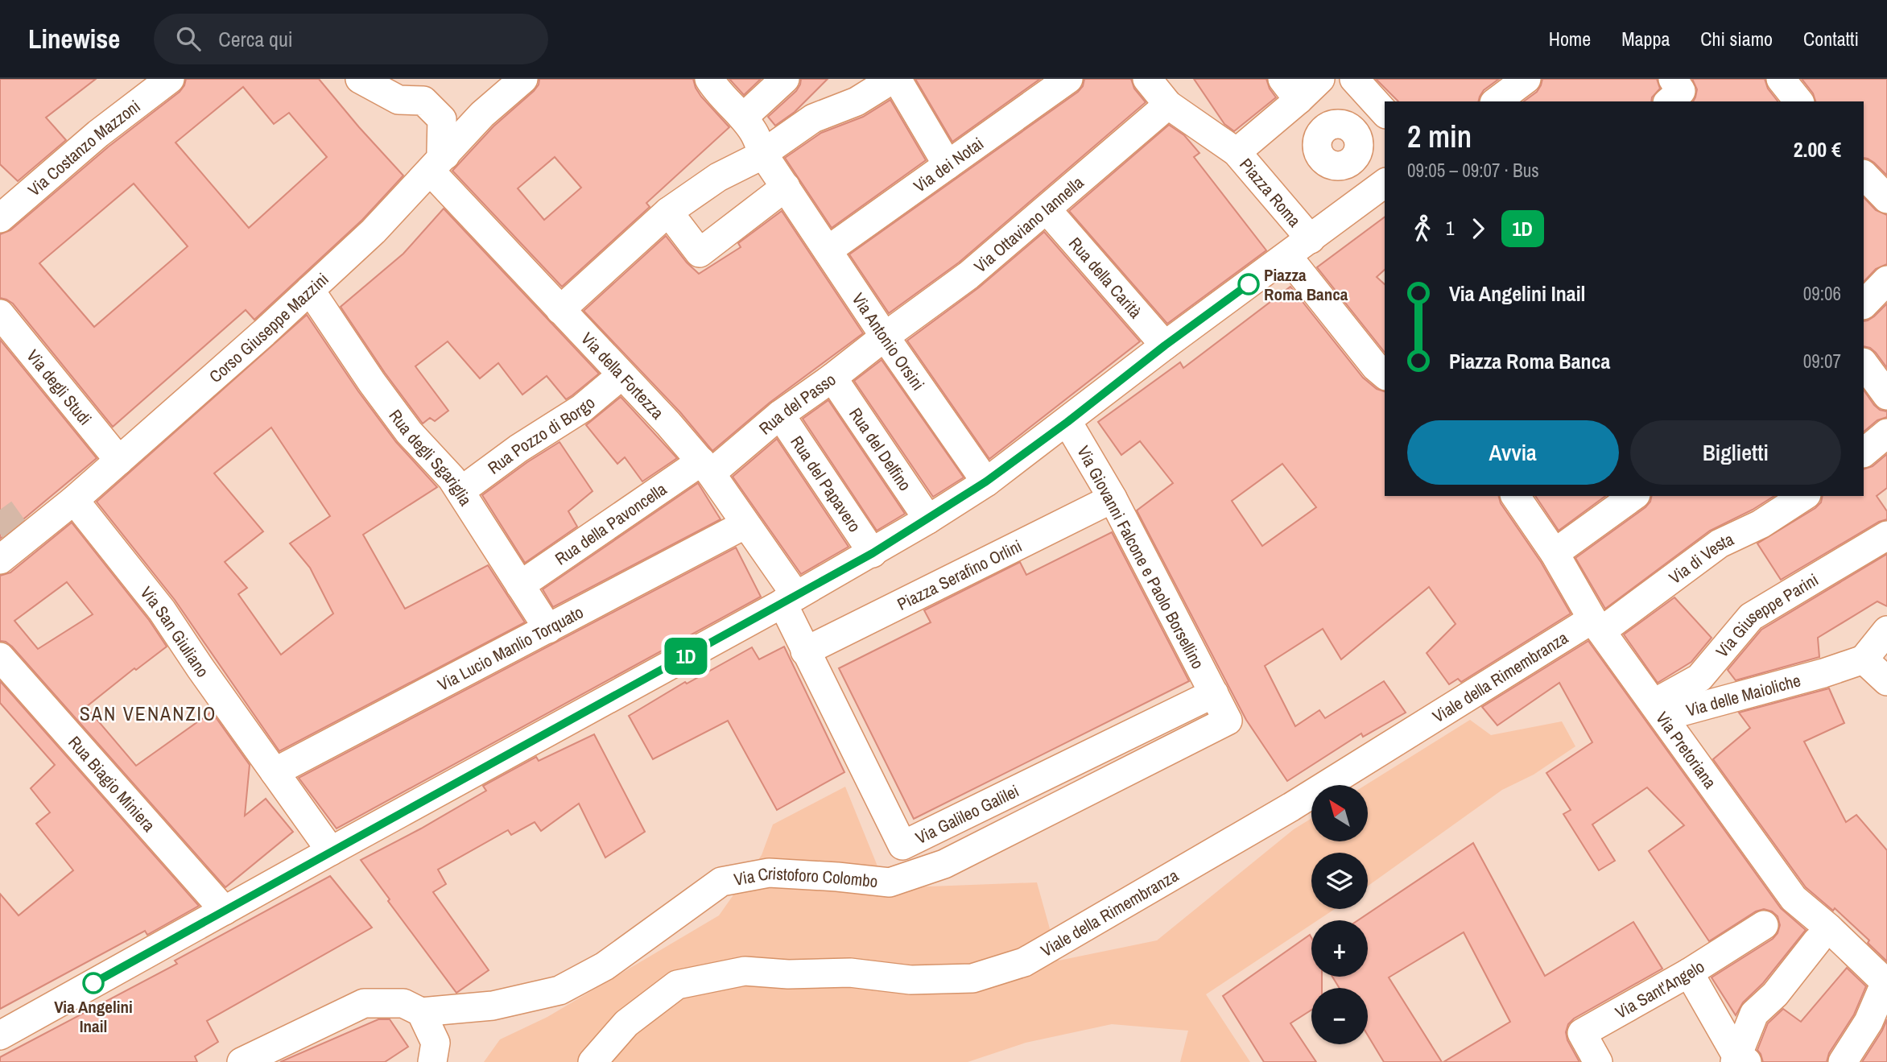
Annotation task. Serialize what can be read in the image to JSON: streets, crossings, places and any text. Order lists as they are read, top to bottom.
{
  "streets": {
    "street": [
      "Via Costanzo Mazzoni",
      "Via dei Notai",
      "Piazza Roma",
      "Via Ottaviano Iannella",
      "Rua della Carità",
      "Corso Giuseppe Mazzini",
      "Via Antonio Orsini",
      "Via della Fortezza",
      "Via degli Studi",
      "Rua del Passo",
      "Rua Pozzo di Borgo",
      "Rua del Delfino",
      "Rua degli Sgariglia",
      "Rua del Papavero",
      "Rua della Pavoncella",
      "Via Giovanni Falcone e Paolo Borsellino",
      "Via di Vesta",
      "Piazza Serafino Orlini",
      "Via Giuseppe Parini",
      "Via San Giuliano",
      "Via Lucio Manlio Torquato",
      "Viale della Rimembranza",
      "Via delle Maioliche",
      "Via Pretoriana",
      "Rua Biagio Miniera",
      "Via Galileo Galilei",
      "Via Cristoforo Colombo",
      "Via Sant'Angelo"
    ]
  },
  "crossings": [
    ["Via dei Notai", "Via Antonio Orsini"],
    ["Piazza Roma", "Rua della Carità"],
    ["Piazza Roma", "Via Antonio Orsini"],
    ["Piazza Roma", "Via della Fortezza"],
    ["Piazza Roma", "Rua del Delfino"],
    ["Piazza Roma", "Rua del Papavero"],
    ["Piazza Roma", "Via Giovanni Falcone e Paolo Borsellino"],
    ["Piazza Roma", "Via San Giuliano"],
    ["Piazza Roma", "Rua Biagio Miniera"],
    ["Piazza Roma", "Via Galileo Galilei"],
    ["Via Ottaviano Iannella", "Rua della Carità"],
    ["Via Ottaviano Iannella", "Via Antonio Orsini"],
    ["Via Ottaviano Iannella", "Rua del Passo"],
    ["Corso Giuseppe Mazzini", "Via della Fortezza"],
    ["Corso Giuseppe Mazzini", "Via degli Studi"],
    ["Corso Giuseppe Mazzini", "Rua degli Sgariglia"],
    ["Corso Giuseppe Mazzini", "Via San Giuliano"],
    ["Via Antonio Orsini", "Rua del Passo"],
    ["Via della Fortezza", "Rua del Passo"],
    ["Via della Fortezza", "Rua Pozzo di Borgo"],
    ["Via della Fortezza", "Rua della Pavoncella"],
    ["Via della Fortezza", "Via Lucio Manlio Torquato"],
    ["Via della Fortezza", "Via Galileo Galilei"],
    ["Rua del Passo", "Rua del Delfino"],
    ["Rua del Passo", "Rua del Papavero"],
    ["Rua del Passo", "Rua della Pavoncella"],
    ["Rua Pozzo di Borgo", "Rua degli Sgariglia"],
    ["Rua degli Sgariglia", "Rua della Pavoncella"],
    ["Rua degli Sgariglia", "Via Lucio Manlio Torquato"],
    ["Via Giovanni Falcone e Paolo Borsellino", "Piazza Serafino Orlini"],
    ["Via Giovanni Falcone e Paolo Borsellino", "Via Galileo Galilei"],
    ["Via Giovanni Falcone e Paolo Borsellino", "Via Cristoforo Colombo"],
    ["Via di Vesta", "Viale della Rimembranza"],
    ["Via di Vesta", "Via Pretoriana"],
    ["Piazza Serafino Orlini", "Via Galileo Galilei"],
    ["Via Giuseppe Parini", "Via delle Maioliche"],
    ["Via Giuseppe Parini", "Via Pretoriana"],
    ["Via San Giuliano", "Via Lucio Manlio Torquato"],
    ["Viale della Rimembranza", "Via Pretoriana"],
    ["Via delle Maioliche", "Via Pretoriana"],
    ["Via Galileo Galilei", "Via Cristoforo Colombo"]
  ],
  "districts": ["SAN VENANZIO"],
  "places": ["Piazza Roma Banca", "Via Angelini Inail"],
  "lines": ["bus line 1D"],
  "north": "top left",
  "page": {
    "header": "Linewise",
    "search": "Cerca qui",
    "nav": [
      "Home",
      "Mappa",
      "Chi siamo",
      "Contatti"
    ],
    "on_map": "1D",
    "heading": ["2 min", "09:05 – 09:07 · Bus", "2.00 €"],
    "legs": ["1", "1D"],
    "list": [
      {
        "name": "Via Angelini Inail",
        "value": "09:06"
      },
      {
        "name": "Piazza Roma Banca",
        "value": "09:07"
      }
    ],
    "buttons": ["Avvia", "Biglietti"],
    "map_buttons": ["+", "−"]
  }
}
